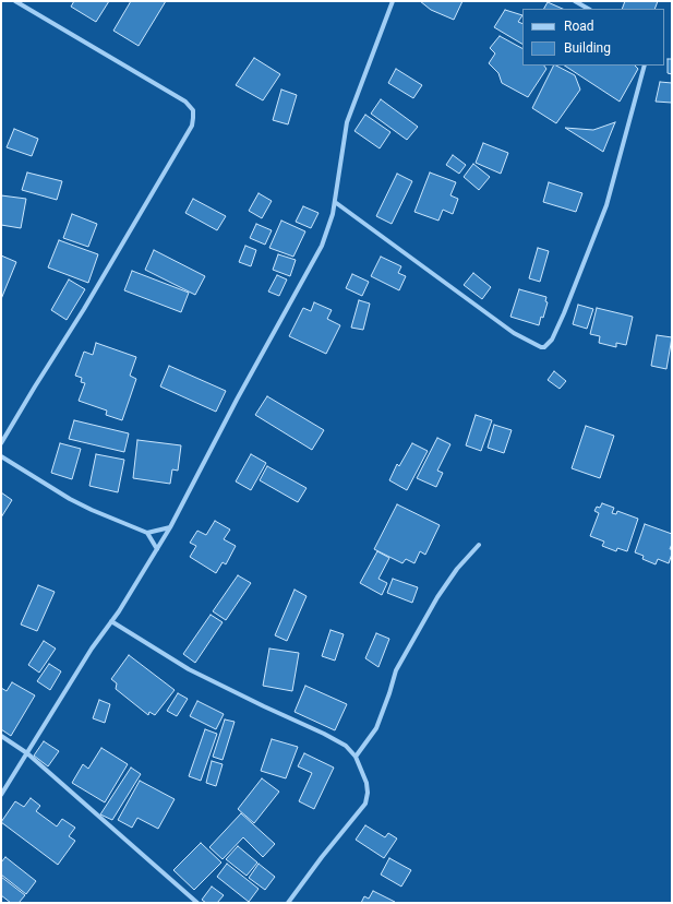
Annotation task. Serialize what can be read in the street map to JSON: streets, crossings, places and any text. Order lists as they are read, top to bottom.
{
  "legend": ["Road", "Building"]
}
